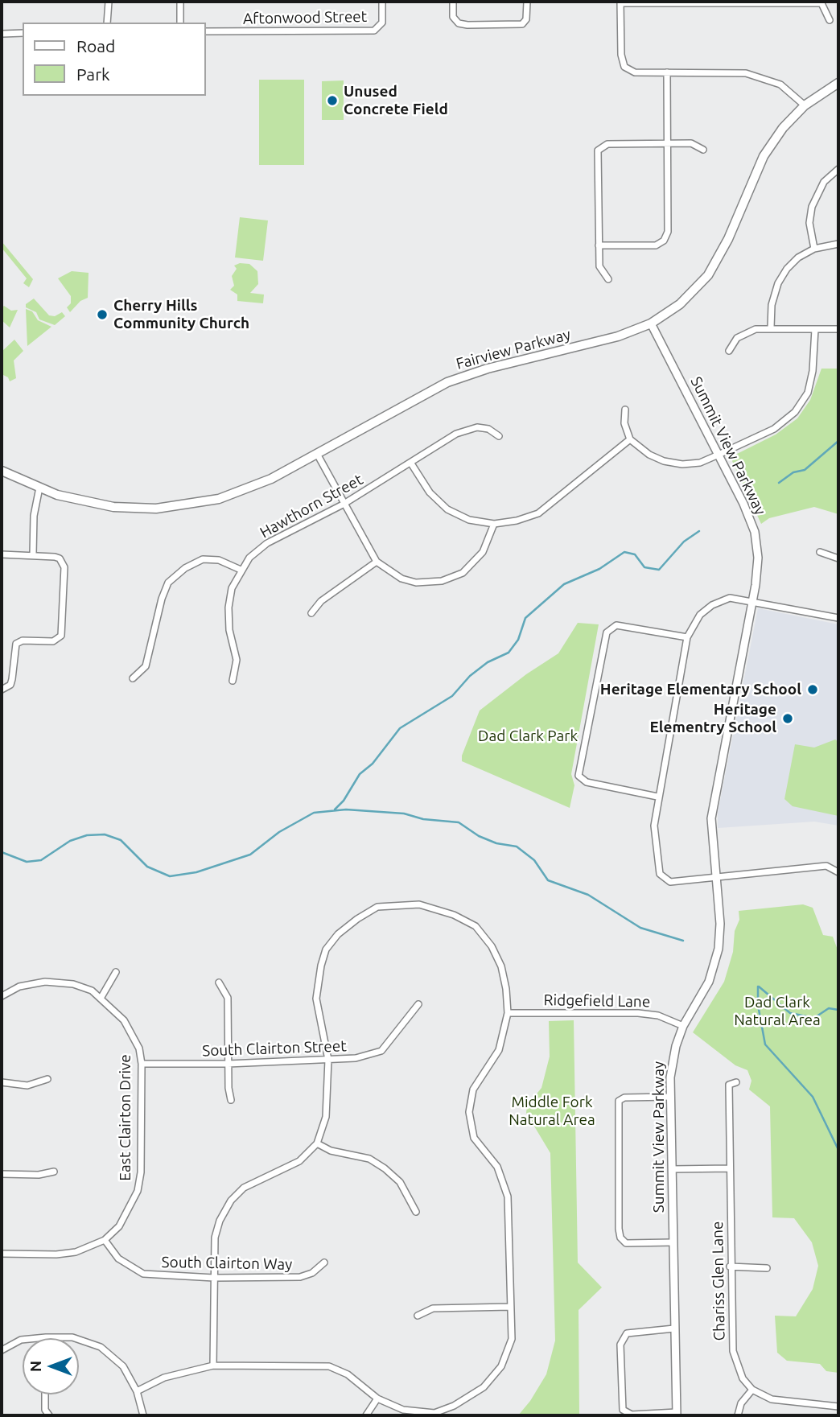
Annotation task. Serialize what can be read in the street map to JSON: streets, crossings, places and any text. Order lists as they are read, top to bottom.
{
  "streets": {
    "main road": ["Fairview Parkway"],
    "street": [
      "Aftonwood Street",
      "Summit View Parkway",
      "Hawthorn Street",
      "Ridgefield Lane",
      "South Clairton Street",
      "East Clairton Drive",
      "South Clairton Way",
      "Chariss Glen Lane"
    ]
  },
  "crossings": [
    ["Fairview Parkway", "Summit View Parkway"],
    ["Summit View Parkway", "Ridgefield Lane"],
    ["South Clairton Street", "East Clairton Drive"],
    ["East Clairton Drive", "South Clairton Way"]
  ],
  "parks": ["Dad Clark Park", "Dad Clark Natural Area", "Middle Fork Natural Area"],
  "places": [
    "Unused Concrete Field",
    "Cherry Hills Community Church",
    "Heritage Elementary School",
    "Heritage Elementry School"
  ],
  "legend": ["Road", "Park"],
  "north": "left"
}
